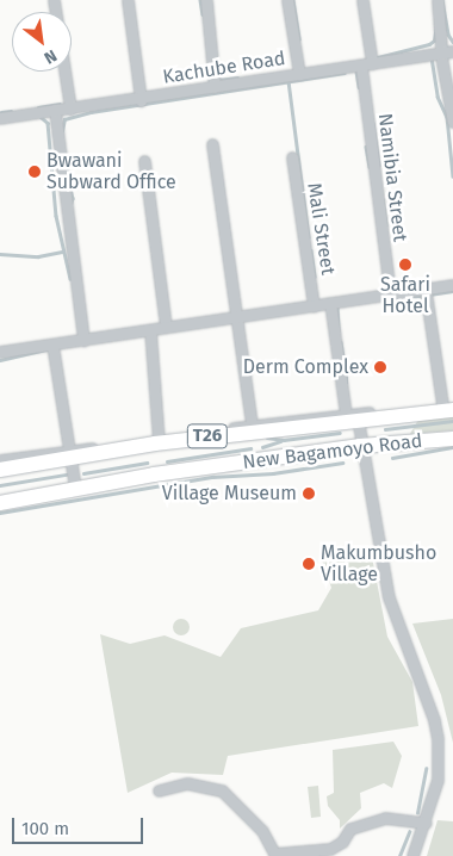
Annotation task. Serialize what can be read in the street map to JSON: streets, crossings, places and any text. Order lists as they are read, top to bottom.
{
  "streets": {
    "highway": ["T26", "New Bagamoyo Road"],
    "street": ["Kachube Road", "Namibia Street", "Mali Street"]
  },
  "crossings": [
    ["Kachube Road", "Namibia Street"]
  ],
  "places": [
    "Bwawani Subward Office",
    "Safari Hotel",
    "Derm Complex",
    "Village Museum",
    "Makumbusho Village"
  ],
  "scale_bar": "100 m",
  "north": "bottom right"
}
